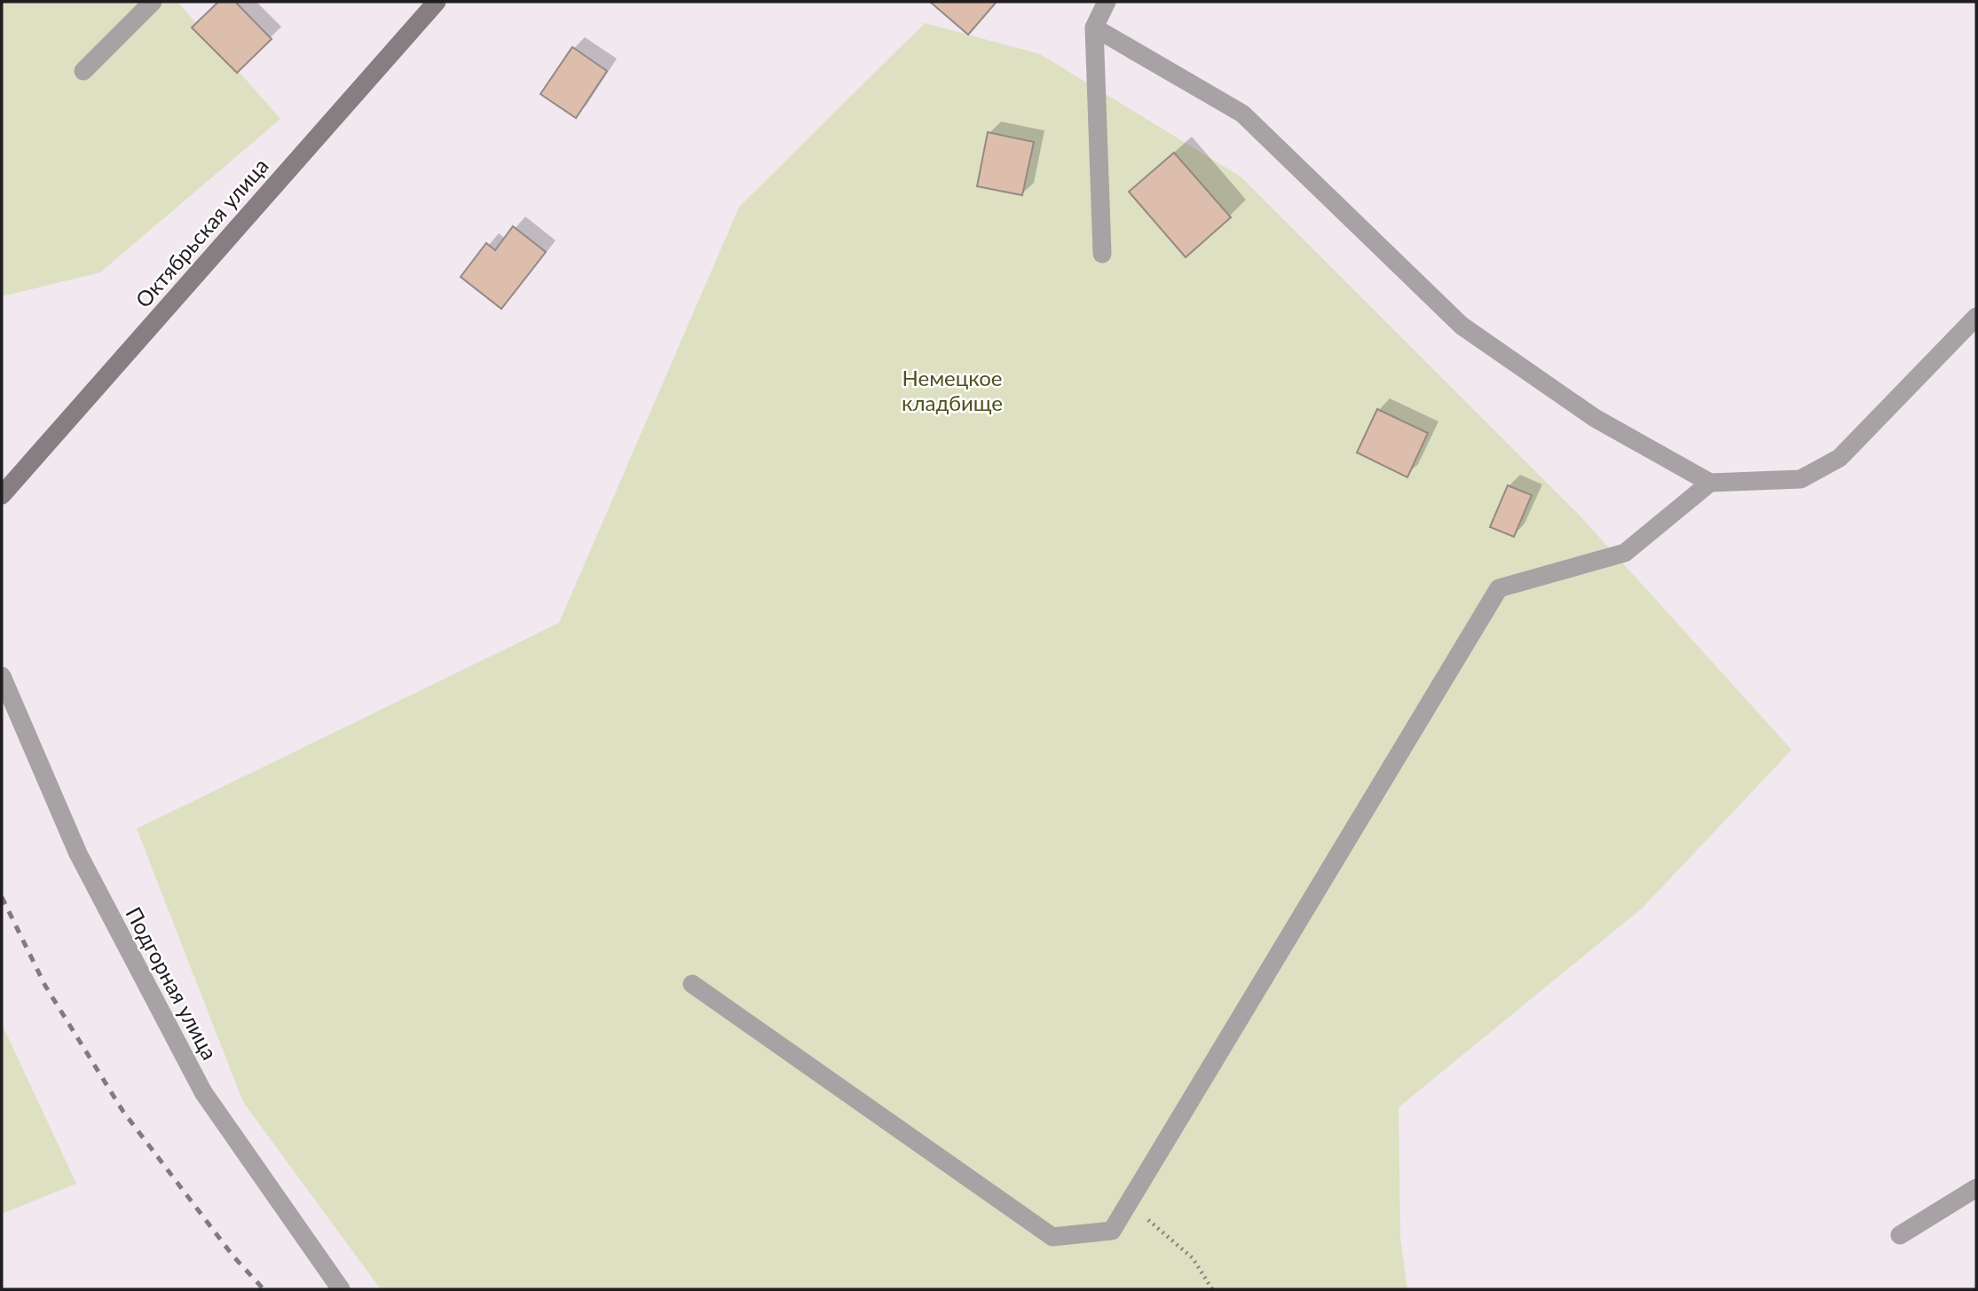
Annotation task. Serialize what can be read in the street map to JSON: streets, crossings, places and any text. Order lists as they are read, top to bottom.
{
  "streets": {
    "main road": ["Октябрьская улица"],
    "street": ["Подгорная улица"]
  },
  "parks": ["Немецкое кладбище"]
}
